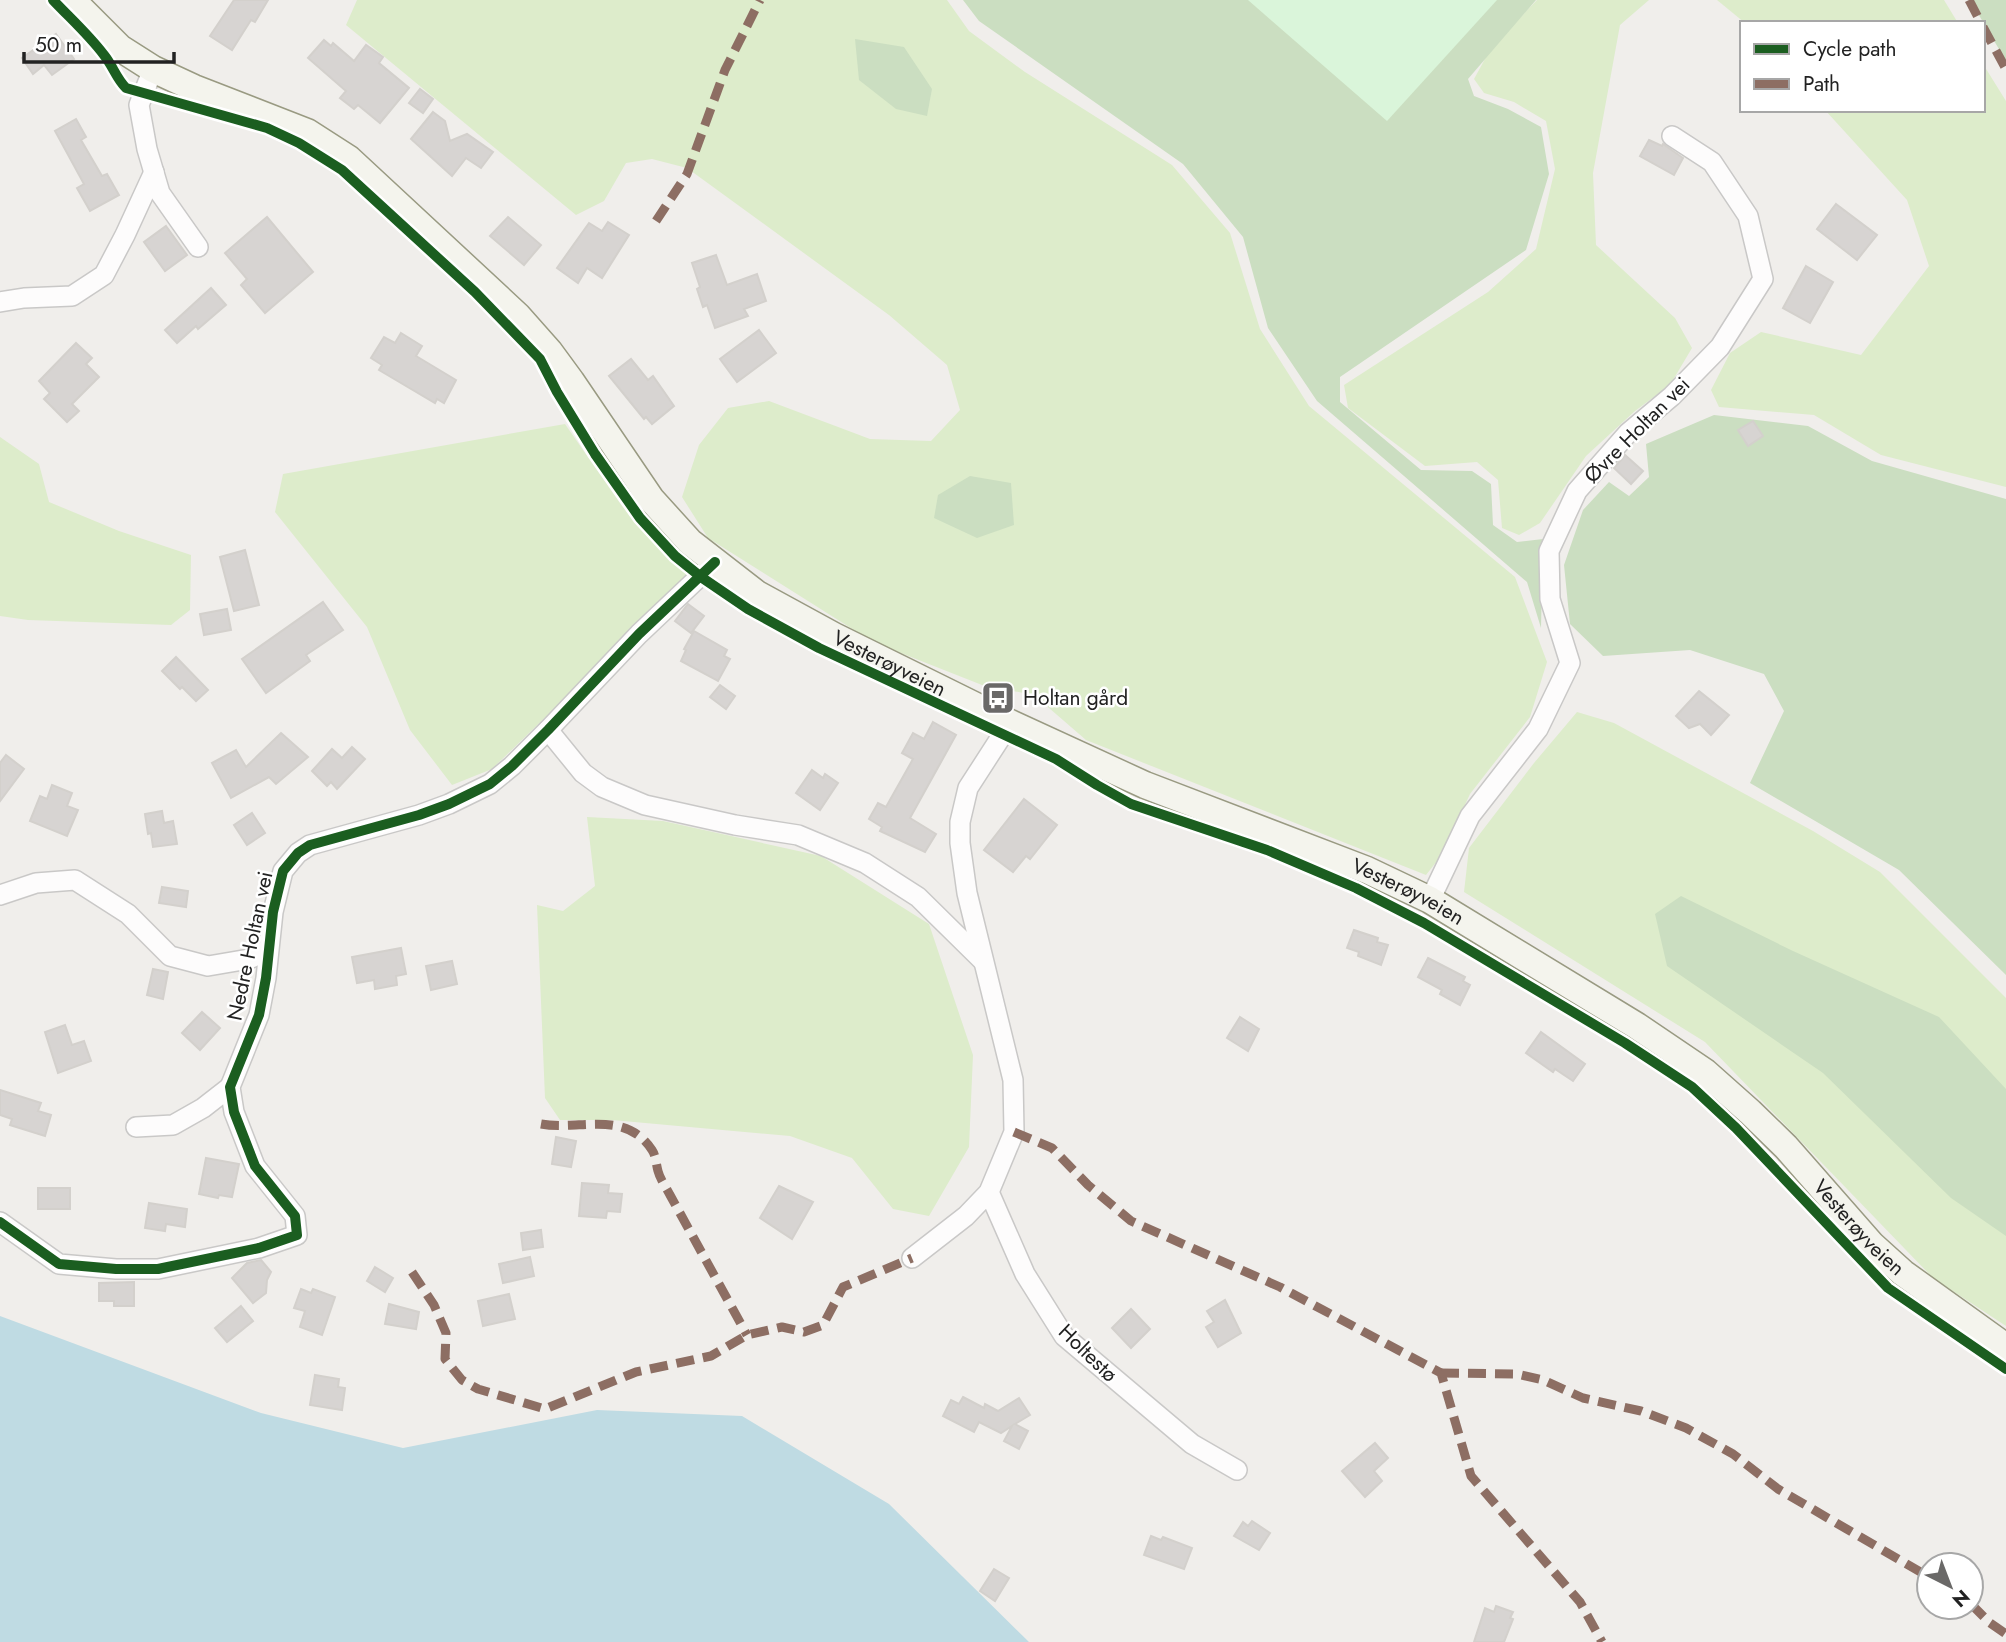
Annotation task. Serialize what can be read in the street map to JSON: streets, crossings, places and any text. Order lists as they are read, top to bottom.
{
  "streets": {
    "main road": ["Vesterøyveien"],
    "street": ["Øvre Holtan vei", "Nedre Holtan vei", "Holtestø"]
  },
  "crossings": [
    ["Øvre Holtan vei", "Vesterøyveien"],
    ["Vesterøyveien", "Nedre Holtan vei"]
  ],
  "places": {
    "bus stop": ["Holtan gård"]
  },
  "legend": ["Cycle path", "Path"],
  "scale_bar": "50 m",
  "north": "bottom right"
}
